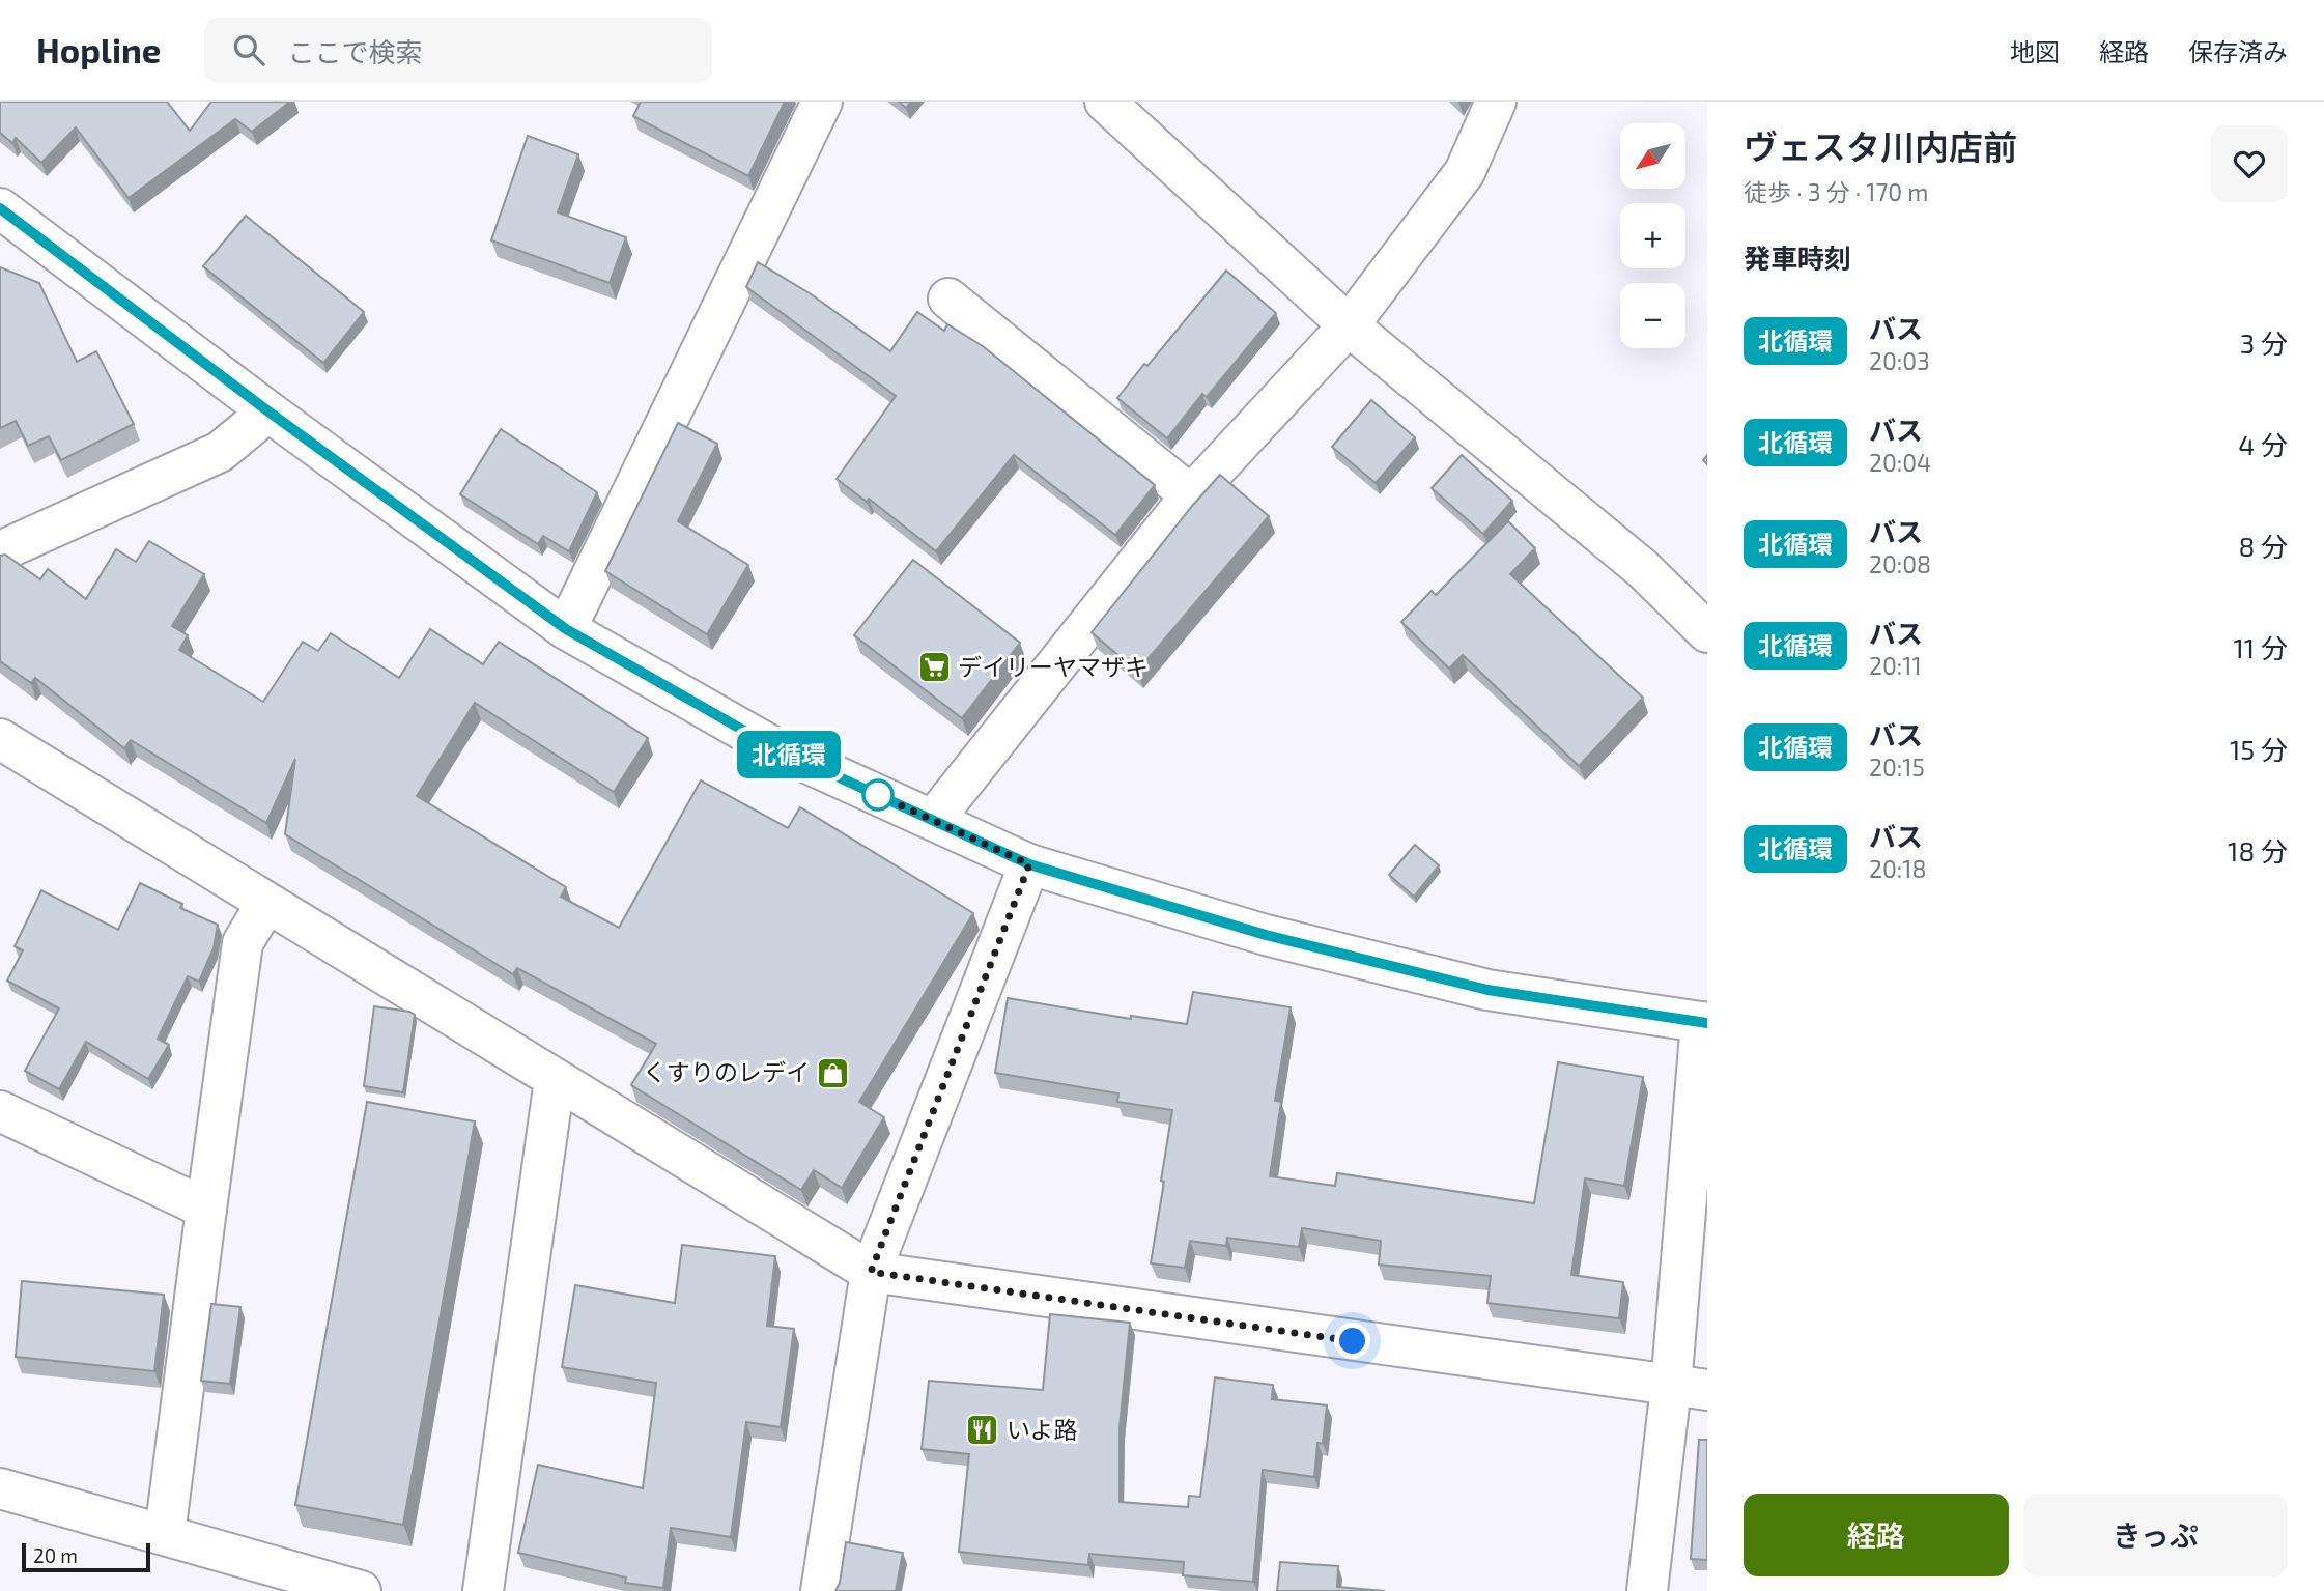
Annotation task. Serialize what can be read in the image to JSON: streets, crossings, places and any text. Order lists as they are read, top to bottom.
{
  "places": {
    "supermarket": ["デイリーヤマザキ"],
    "shop": ["くすりのレデイ"],
    "restaurant": ["いよ路"]
  },
  "lines": ["bus line 北循環"],
  "scale_bar": "20 m",
  "north": "bottom left",
  "page": {
    "header": "Hopline",
    "search": "ここで検索",
    "nav": ["地図", "経路", "保存済み"],
    "on_map": "北循環",
    "heading": [
      ["ヴェスタ川内店前", "徒歩 · 3 分 · 170 m"],
      "発車時刻"
    ],
    "map_buttons": ["+", "−"],
    "list": [
      {
        "mark": "北循環",
        "name": "バス",
        "note": "20:03",
        "value": "3 分"
      },
      {
        "mark": "北循環",
        "name": "バス",
        "note": "20:04",
        "value": "4 分"
      },
      {
        "mark": "北循環",
        "name": "バス",
        "note": "20:08",
        "value": "8 分"
      },
      {
        "mark": "北循環",
        "name": "バス",
        "note": "20:11",
        "value": "11 分"
      },
      {
        "mark": "北循環",
        "name": "バス",
        "note": "20:15",
        "value": "15 分"
      },
      {
        "mark": "北循環",
        "name": "バス",
        "note": "20:18",
        "value": "18 分"
      }
    ],
    "buttons": ["経路", "きっぷ"],
    "scale": "20 m"
  }
}
